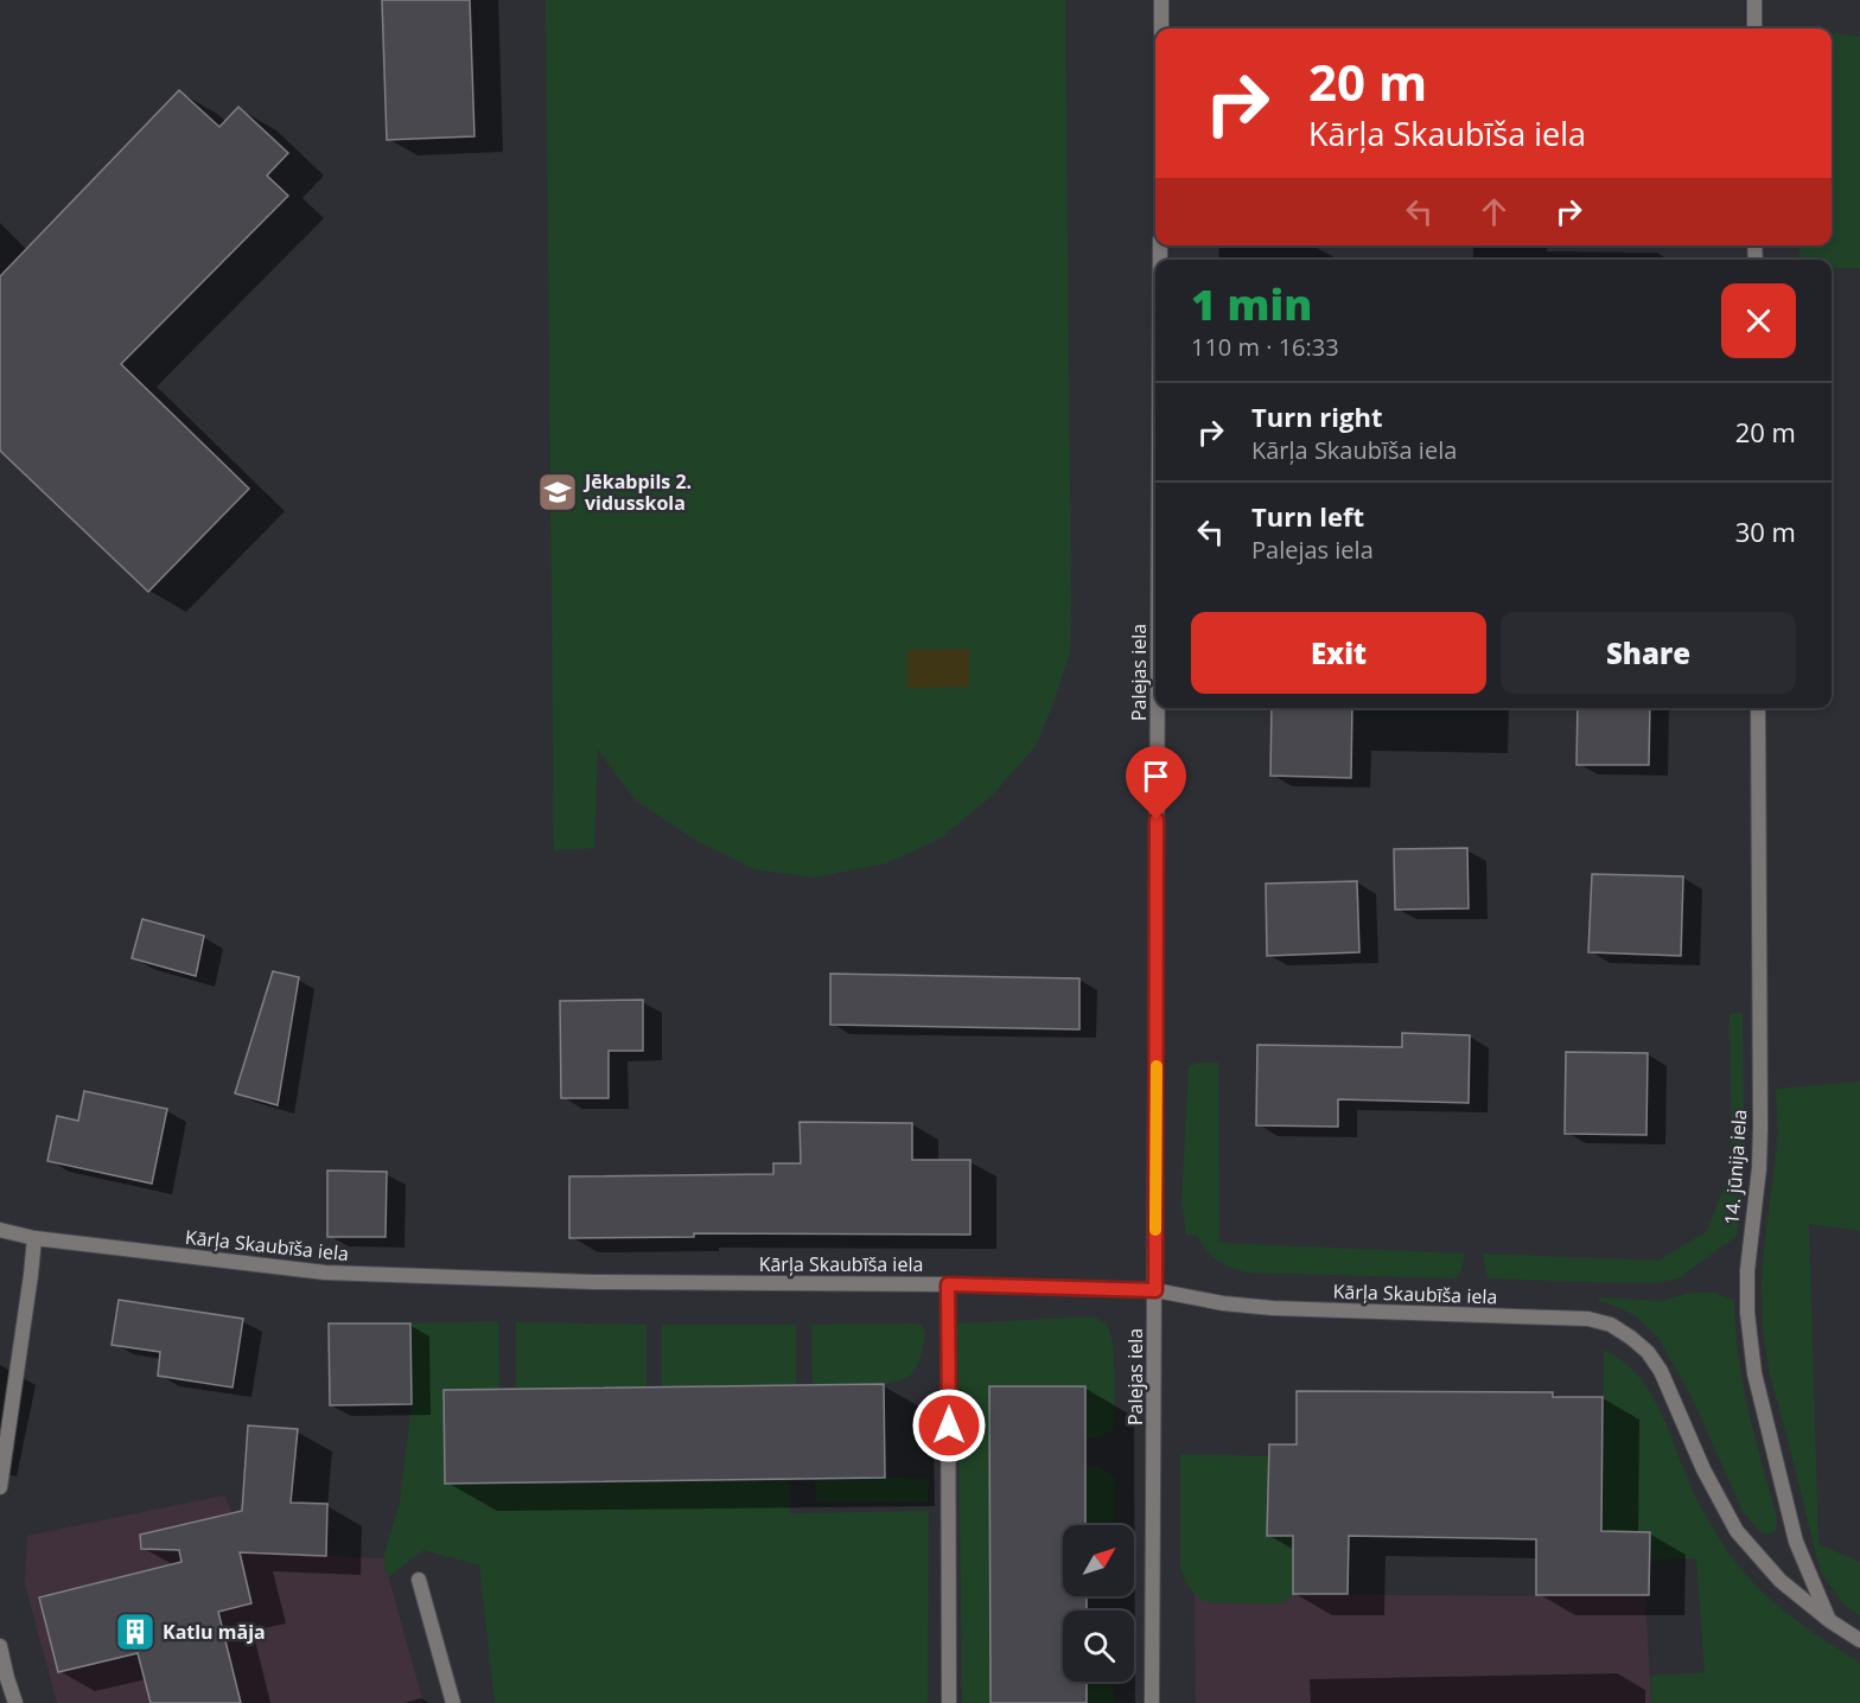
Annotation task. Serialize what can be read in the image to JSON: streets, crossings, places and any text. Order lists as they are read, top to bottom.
{
  "streets": {
    "street": ["Palejas iela", "14. jūnija iela", "Kārļa Skaubīša iela"]
  },
  "crossings": [
    ["Palejas iela", "Kārļa Skaubīša iela"],
    ["14. jūnija iela", "Kārļa Skaubīša iela"]
  ],
  "places": {
    "school or university": ["Jēkabpils 2. vidusskola"],
    "building": ["Katlu māja"]
  },
  "north": "top right",
  "page": {
    "turn": ["20 m", "Kārļa Skaubīša iela"],
    "heading": ["1 min", "110 m · 16:33"],
    "list": [
      {
        "name": "Turn right",
        "note": "Kārļa Skaubīša iela",
        "value": "20 m"
      },
      {
        "name": "Turn left",
        "note": "Palejas iela",
        "value": "30 m"
      }
    ],
    "buttons": ["Exit", "Share"]
  }
}
